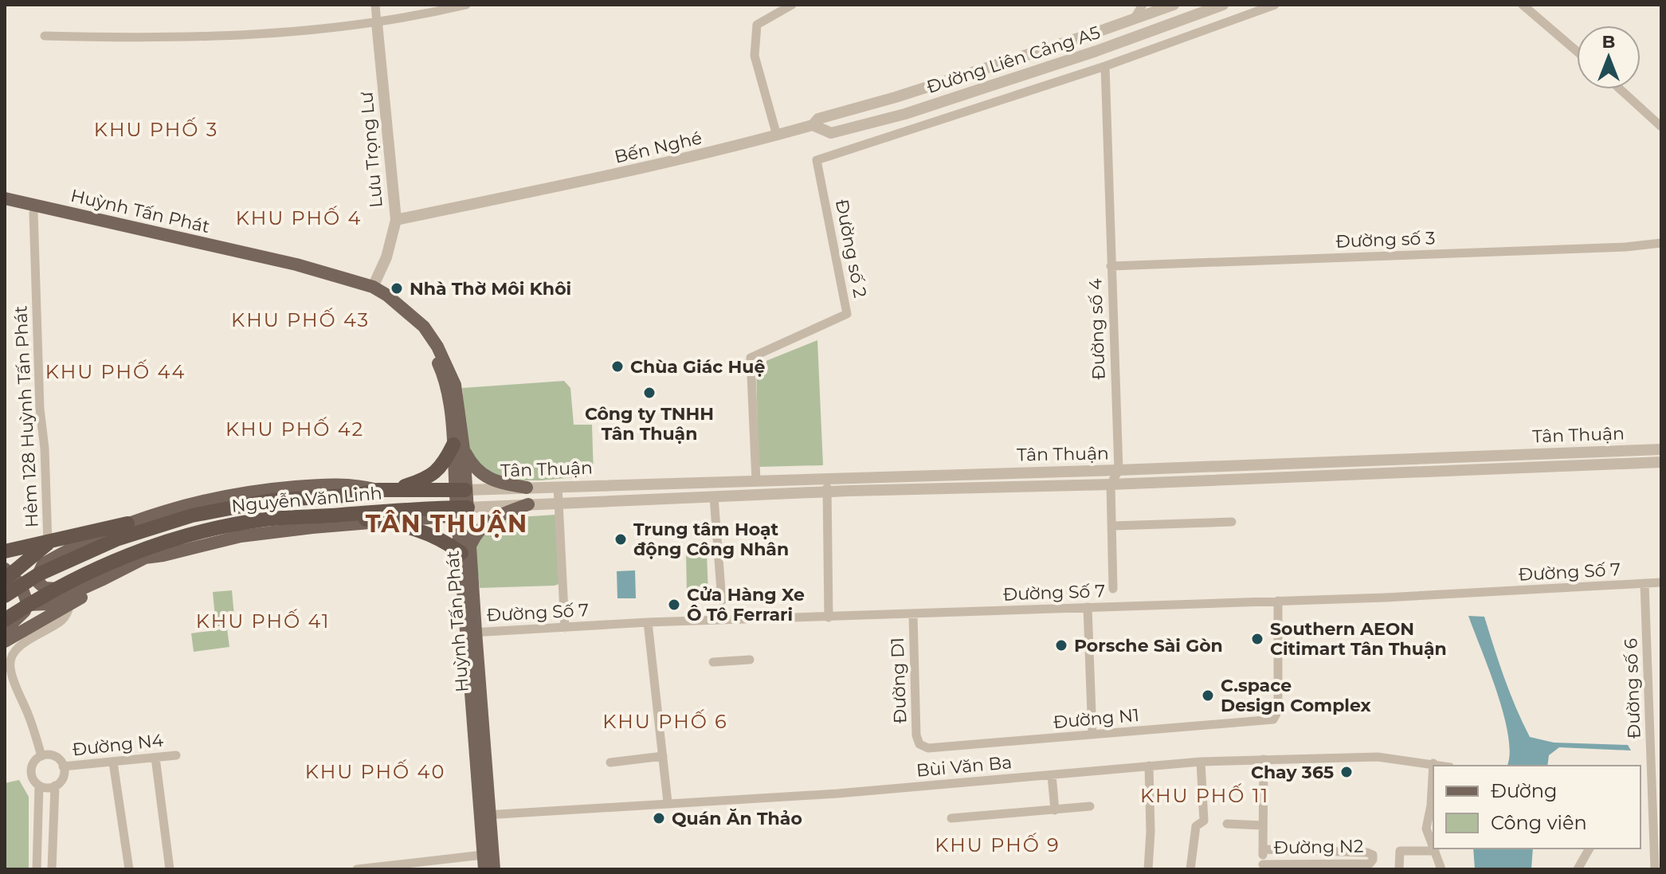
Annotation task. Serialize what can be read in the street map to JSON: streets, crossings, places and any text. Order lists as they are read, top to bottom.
{
  "streets": {
    "highway": ["Nguyễn Văn Linh"],
    "main road": ["Huỳnh Tấn Phát"],
    "street": [
      "Đường Liên Cảng A5",
      "Bến Nghé",
      "Lưu Trọng Lư",
      "Đường số 3",
      "Đường số 2",
      "Đường số 4",
      "Hẻm 128 Huỳnh Tấn Phát",
      "Tân Thuận",
      "Đường Số 7",
      "Đường D1",
      "Đường số 6",
      "Đường N1",
      "Đường N4",
      "Bùi Văn Ba",
      "Đường N2"
    ]
  },
  "crossings": [
    ["Đường Liên Cảng A5", "Bến Nghé"],
    ["Bến Nghé", "Lưu Trọng Lư"],
    ["Lưu Trọng Lư", "Huỳnh Tấn Phát"],
    ["Huỳnh Tấn Phát", "Hẻm 128 Huỳnh Tấn Phát"],
    ["Huỳnh Tấn Phát", "Tân Thuận"],
    ["Huỳnh Tấn Phát", "Nguyễn Văn Linh"],
    ["Huỳnh Tấn Phát", "Đường Số 7"],
    ["Huỳnh Tấn Phát", "Bùi Văn Ba"],
    ["Đường số 3", "Đường số 4"],
    ["Đường số 2", "Đường số 4"],
    ["Đường số 2", "Tân Thuận"],
    ["Đường số 4", "Tân Thuận"],
    ["Tân Thuận", "Nguyễn Văn Linh"],
    ["Đường Số 7", "Đường D1"],
    ["Đường Số 7", "Đường số 6"],
    ["Đường Số 7", "Đường N1"],
    ["Đường D1", "Đường N1"]
  ],
  "districts": [
    "KHU PHỐ 3",
    "KHU PHỐ 4",
    "KHU PHỐ 43",
    "KHU PHỐ 44",
    "KHU PHỐ 42",
    "TÂN THUẬN",
    "KHU PHỐ 41",
    "KHU PHỐ 6",
    "KHU PHỐ 40",
    "KHU PHỐ 11",
    "KHU PHỐ 9"
  ],
  "places": [
    "Nhà Thờ Môi Khôi",
    "Chùa Giác Huệ",
    "Công ty TNHH Tân Thuận",
    "Trung tâm Hoạt động Công Nhân",
    "Cửa Hàng Xe Ô Tô Ferrari",
    "Southern AEON Citimart Tân Thuận",
    "Porsche Sài Gòn",
    "C.space Design Complex",
    "Chay 365",
    "Quán Ăn Thảo"
  ],
  "legend": ["Đường", "Công viên"],
  "north": "top"
}
